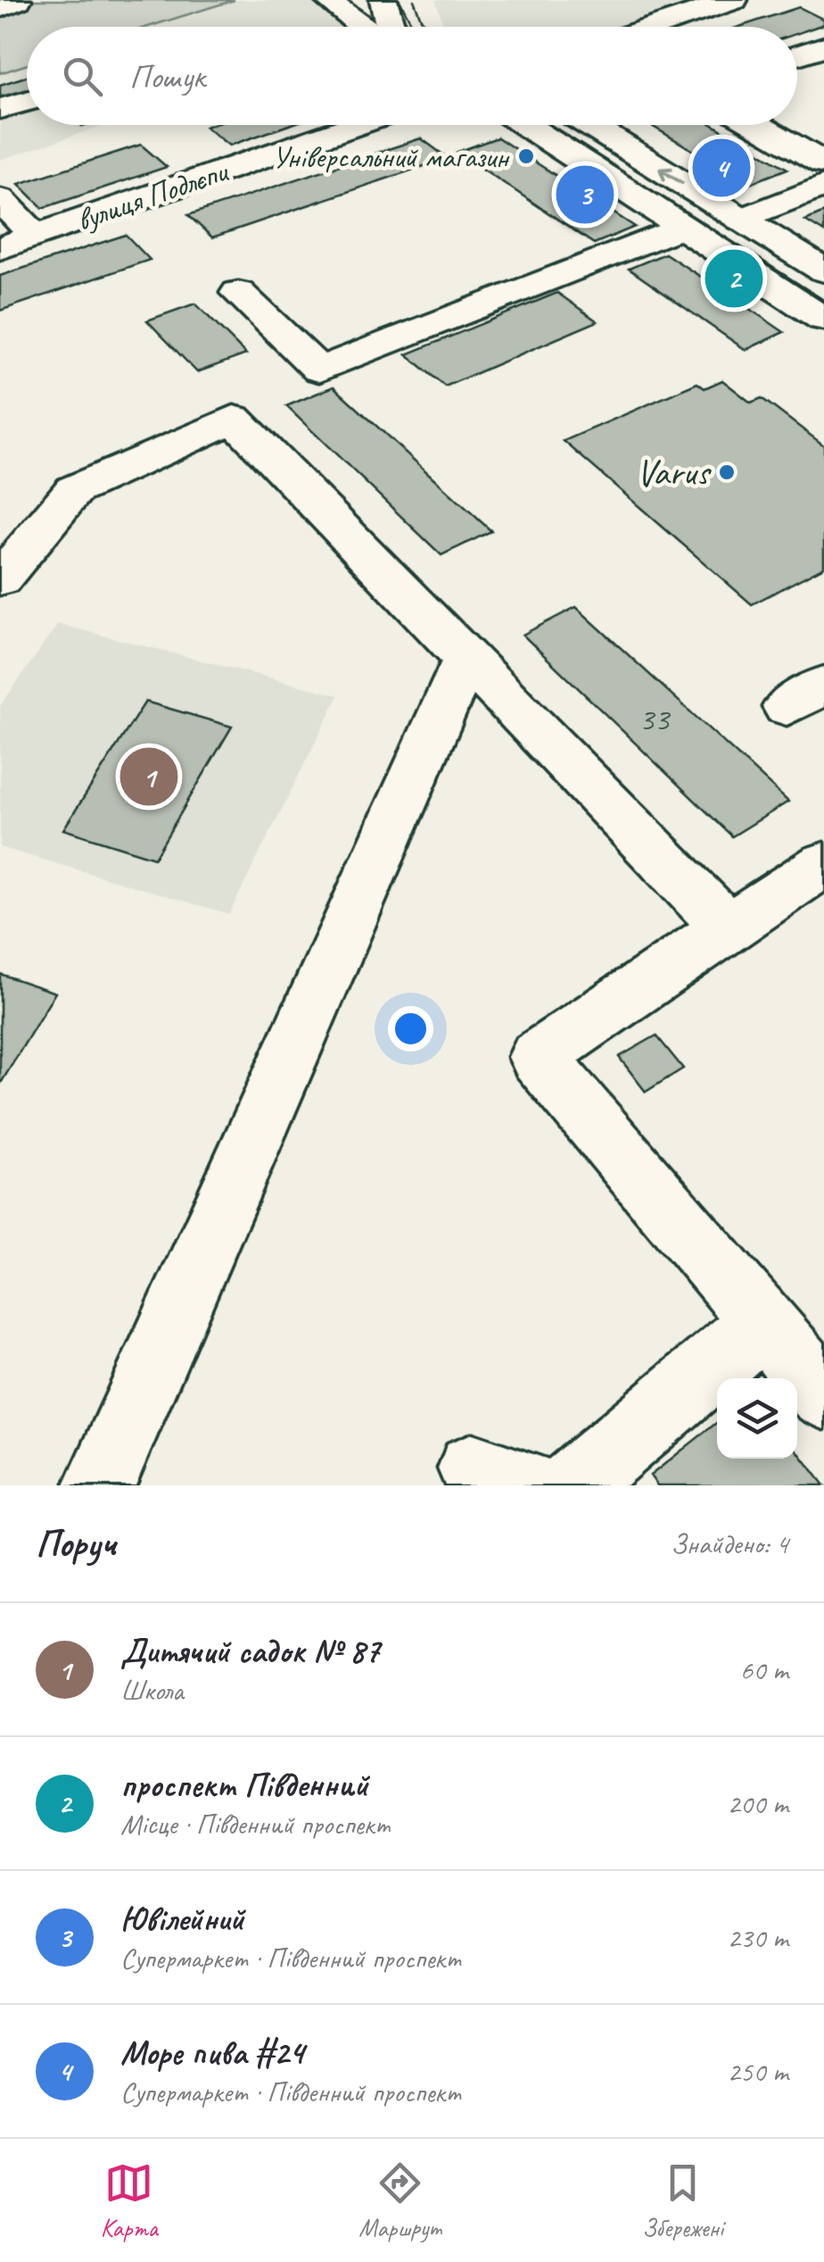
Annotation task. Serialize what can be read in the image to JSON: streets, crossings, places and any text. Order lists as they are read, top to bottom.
{
  "streets": {
    "main road": ["вулиця Подлєпи"]
  },
  "places": ["Універсальний магазин", "Varus"],
  "house_numbers": ["33"],
  "page": {
    "search": "Пошук",
    "pins": [
      "4",
      "3",
      "2",
      "1"
    ],
    "heading": ["Поруч", "Знайдено: 4"],
    "list": [
      {
        "mark": "1",
        "name": "Дитячий садок № 87",
        "note": "Школа",
        "value": "60 m"
      },
      {
        "mark": "2",
        "name": "проспект Південний",
        "note": "Місце · Південний проспект",
        "value": "200 m"
      },
      {
        "mark": "3",
        "name": "Ювілейний",
        "note": "Супермаркет · Південний проспект",
        "value": "230 m"
      },
      {
        "mark": "4",
        "name": "Море пива #24",
        "note": "Супермаркет · Південний проспект",
        "value": "250 m"
      }
    ],
    "nav": ["Карта", "Маршрут", "Збережені"]
  }
}
